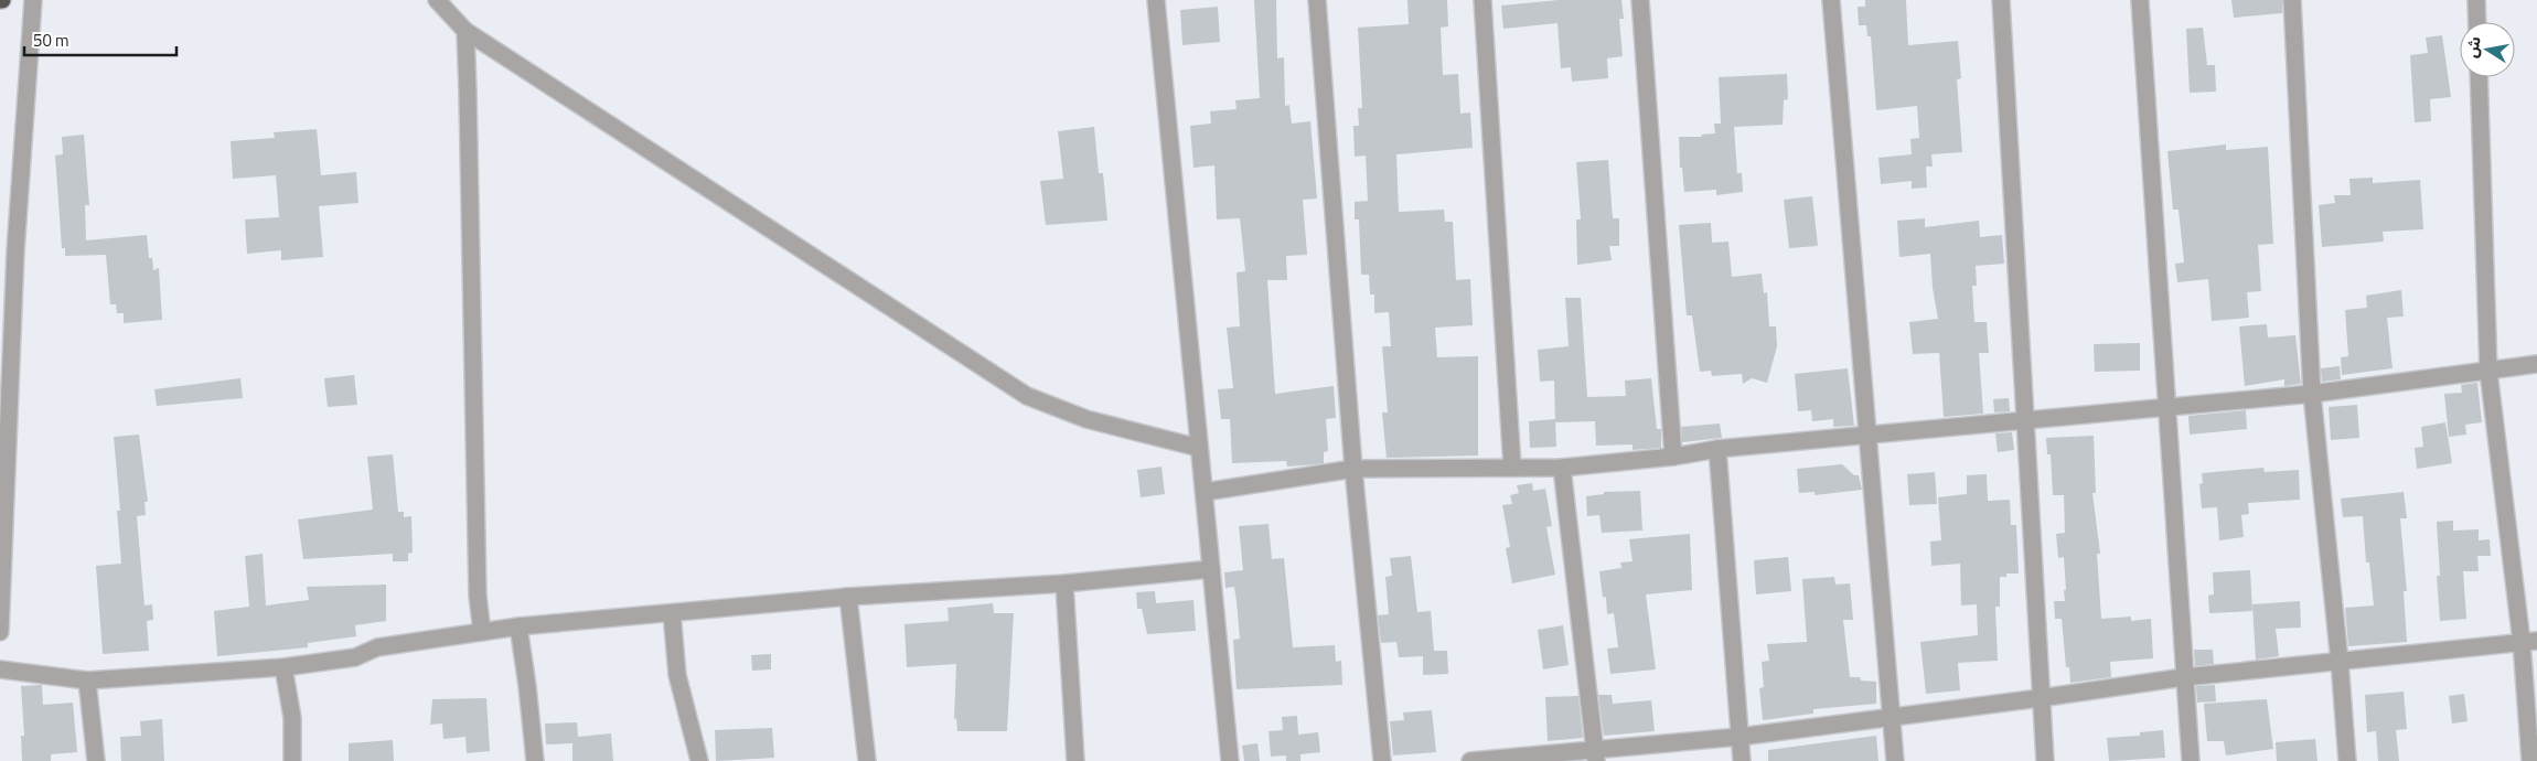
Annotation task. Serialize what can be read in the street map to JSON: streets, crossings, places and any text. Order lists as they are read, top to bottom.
{
  "scale_bar": "50 m",
  "north": "left"
}
